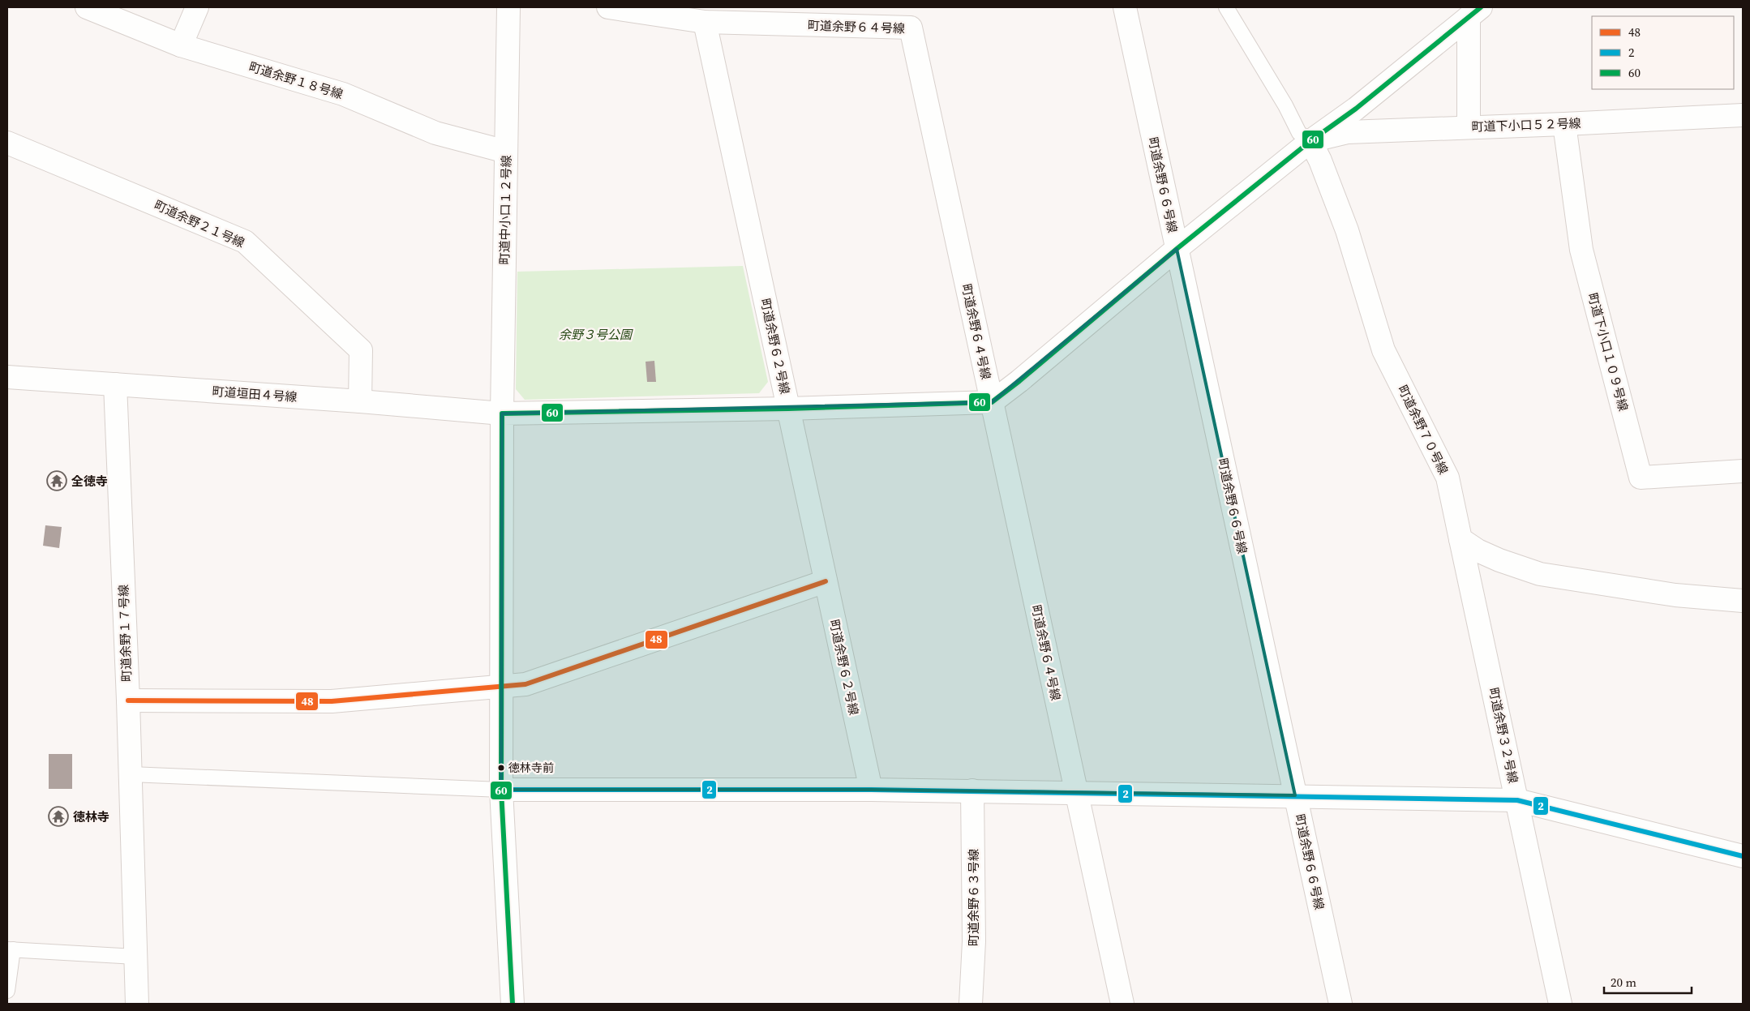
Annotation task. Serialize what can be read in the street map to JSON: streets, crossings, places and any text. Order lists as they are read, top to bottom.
{
  "streets": {
    "street": [
      "町道余野６４号線",
      "町道余野１８号線",
      "町道下小口５２号線",
      "町道余野６６号線",
      "町道中小口１２号線",
      "町道余野２１号線",
      "町道余野６２号線",
      "町道下小口１０９号線",
      "町道垣田４号線",
      "町道余野７０号線",
      "町道余野１７号線",
      "町道余野３２号線",
      "町道余野６３号線"
    ]
  },
  "crossings": [
    ["町道余野６４号線", "町道余野６２号線"],
    ["町道余野６４号線", "町道垣田４号線"],
    ["町道余野１８号線", "町道中小口１２号線"],
    ["町道下小口５２号線", "町道下小口１０９号線"],
    ["町道下小口５２号線", "町道余野７０号線"],
    ["町道中小口１２号線", "町道垣田４号線"],
    ["町道余野２１号線", "町道垣田４号線"],
    ["町道余野６２号線", "町道垣田４号線"],
    ["町道垣田４号線", "町道余野１７号線"],
    ["町道余野７０号線", "町道余野３２号線"]
  ],
  "parks": ["余野３号公園"],
  "places": {
    "temple": ["全徳寺", "徳林寺"],
    "other": ["徳林寺前"]
  },
  "lines": ["transit line 60", "transit line 48", "transit line 2"],
  "legend": ["48", "2", "60"],
  "scale_bar": "20 m"
}
